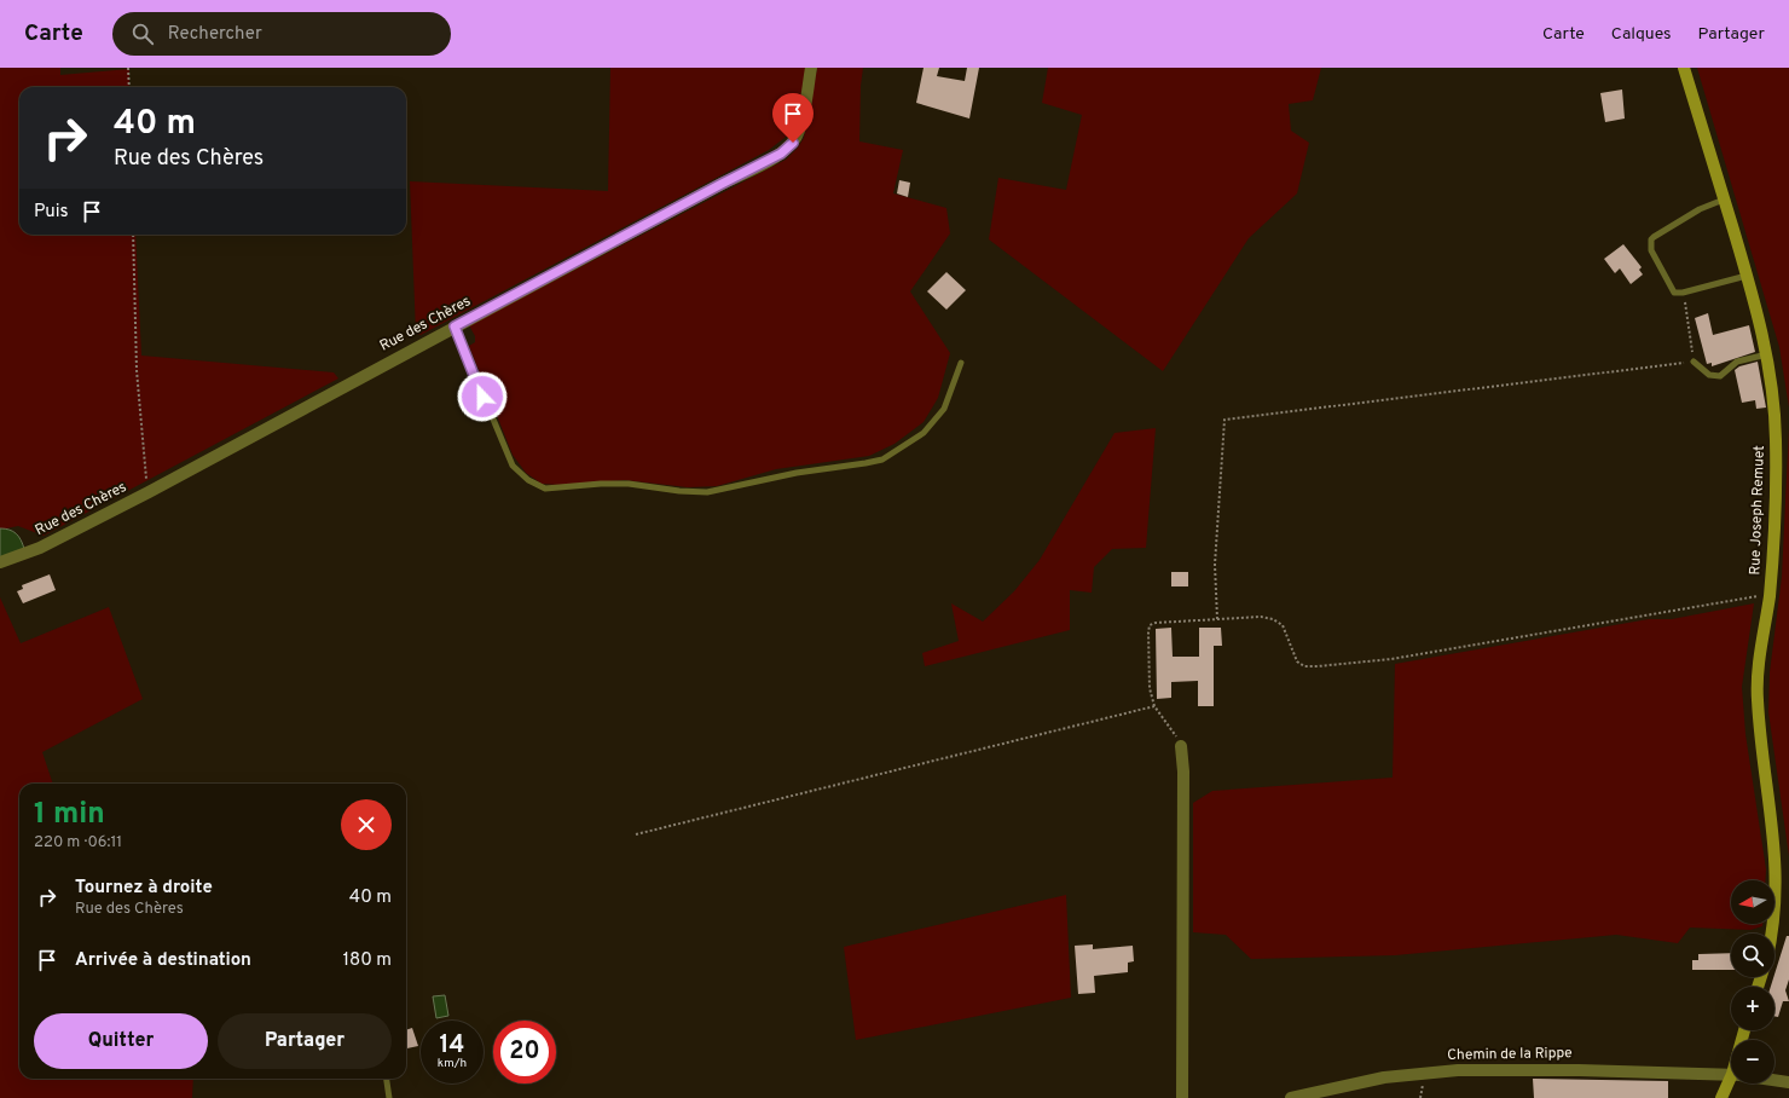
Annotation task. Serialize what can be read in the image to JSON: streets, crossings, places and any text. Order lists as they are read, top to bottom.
{
  "streets": {
    "street": ["Rue des Chères", "Rue Joseph Remuet", "Chemin de la Rippe"]
  },
  "north": "left",
  "page": {
    "header": "Carte",
    "search": "Rechercher",
    "nav": ["Carte", "Calques", "Partager"],
    "turn": ["40 m", "Rue des Chères"],
    "then": "Puis",
    "heading": ["1 min", "220 m · 06:11"],
    "list": [
      {
        "name": "Tournez à droite",
        "note": "Rue des Chères",
        "value": "40 m"
      },
      {
        "name": "Arrivée à destination",
        "value": "180 m"
      }
    ],
    "map_buttons": ["+", "−"],
    "buttons": ["Quitter", "Partager"],
    "speed": "14 km/h",
    "limit": "20"
  }
}
